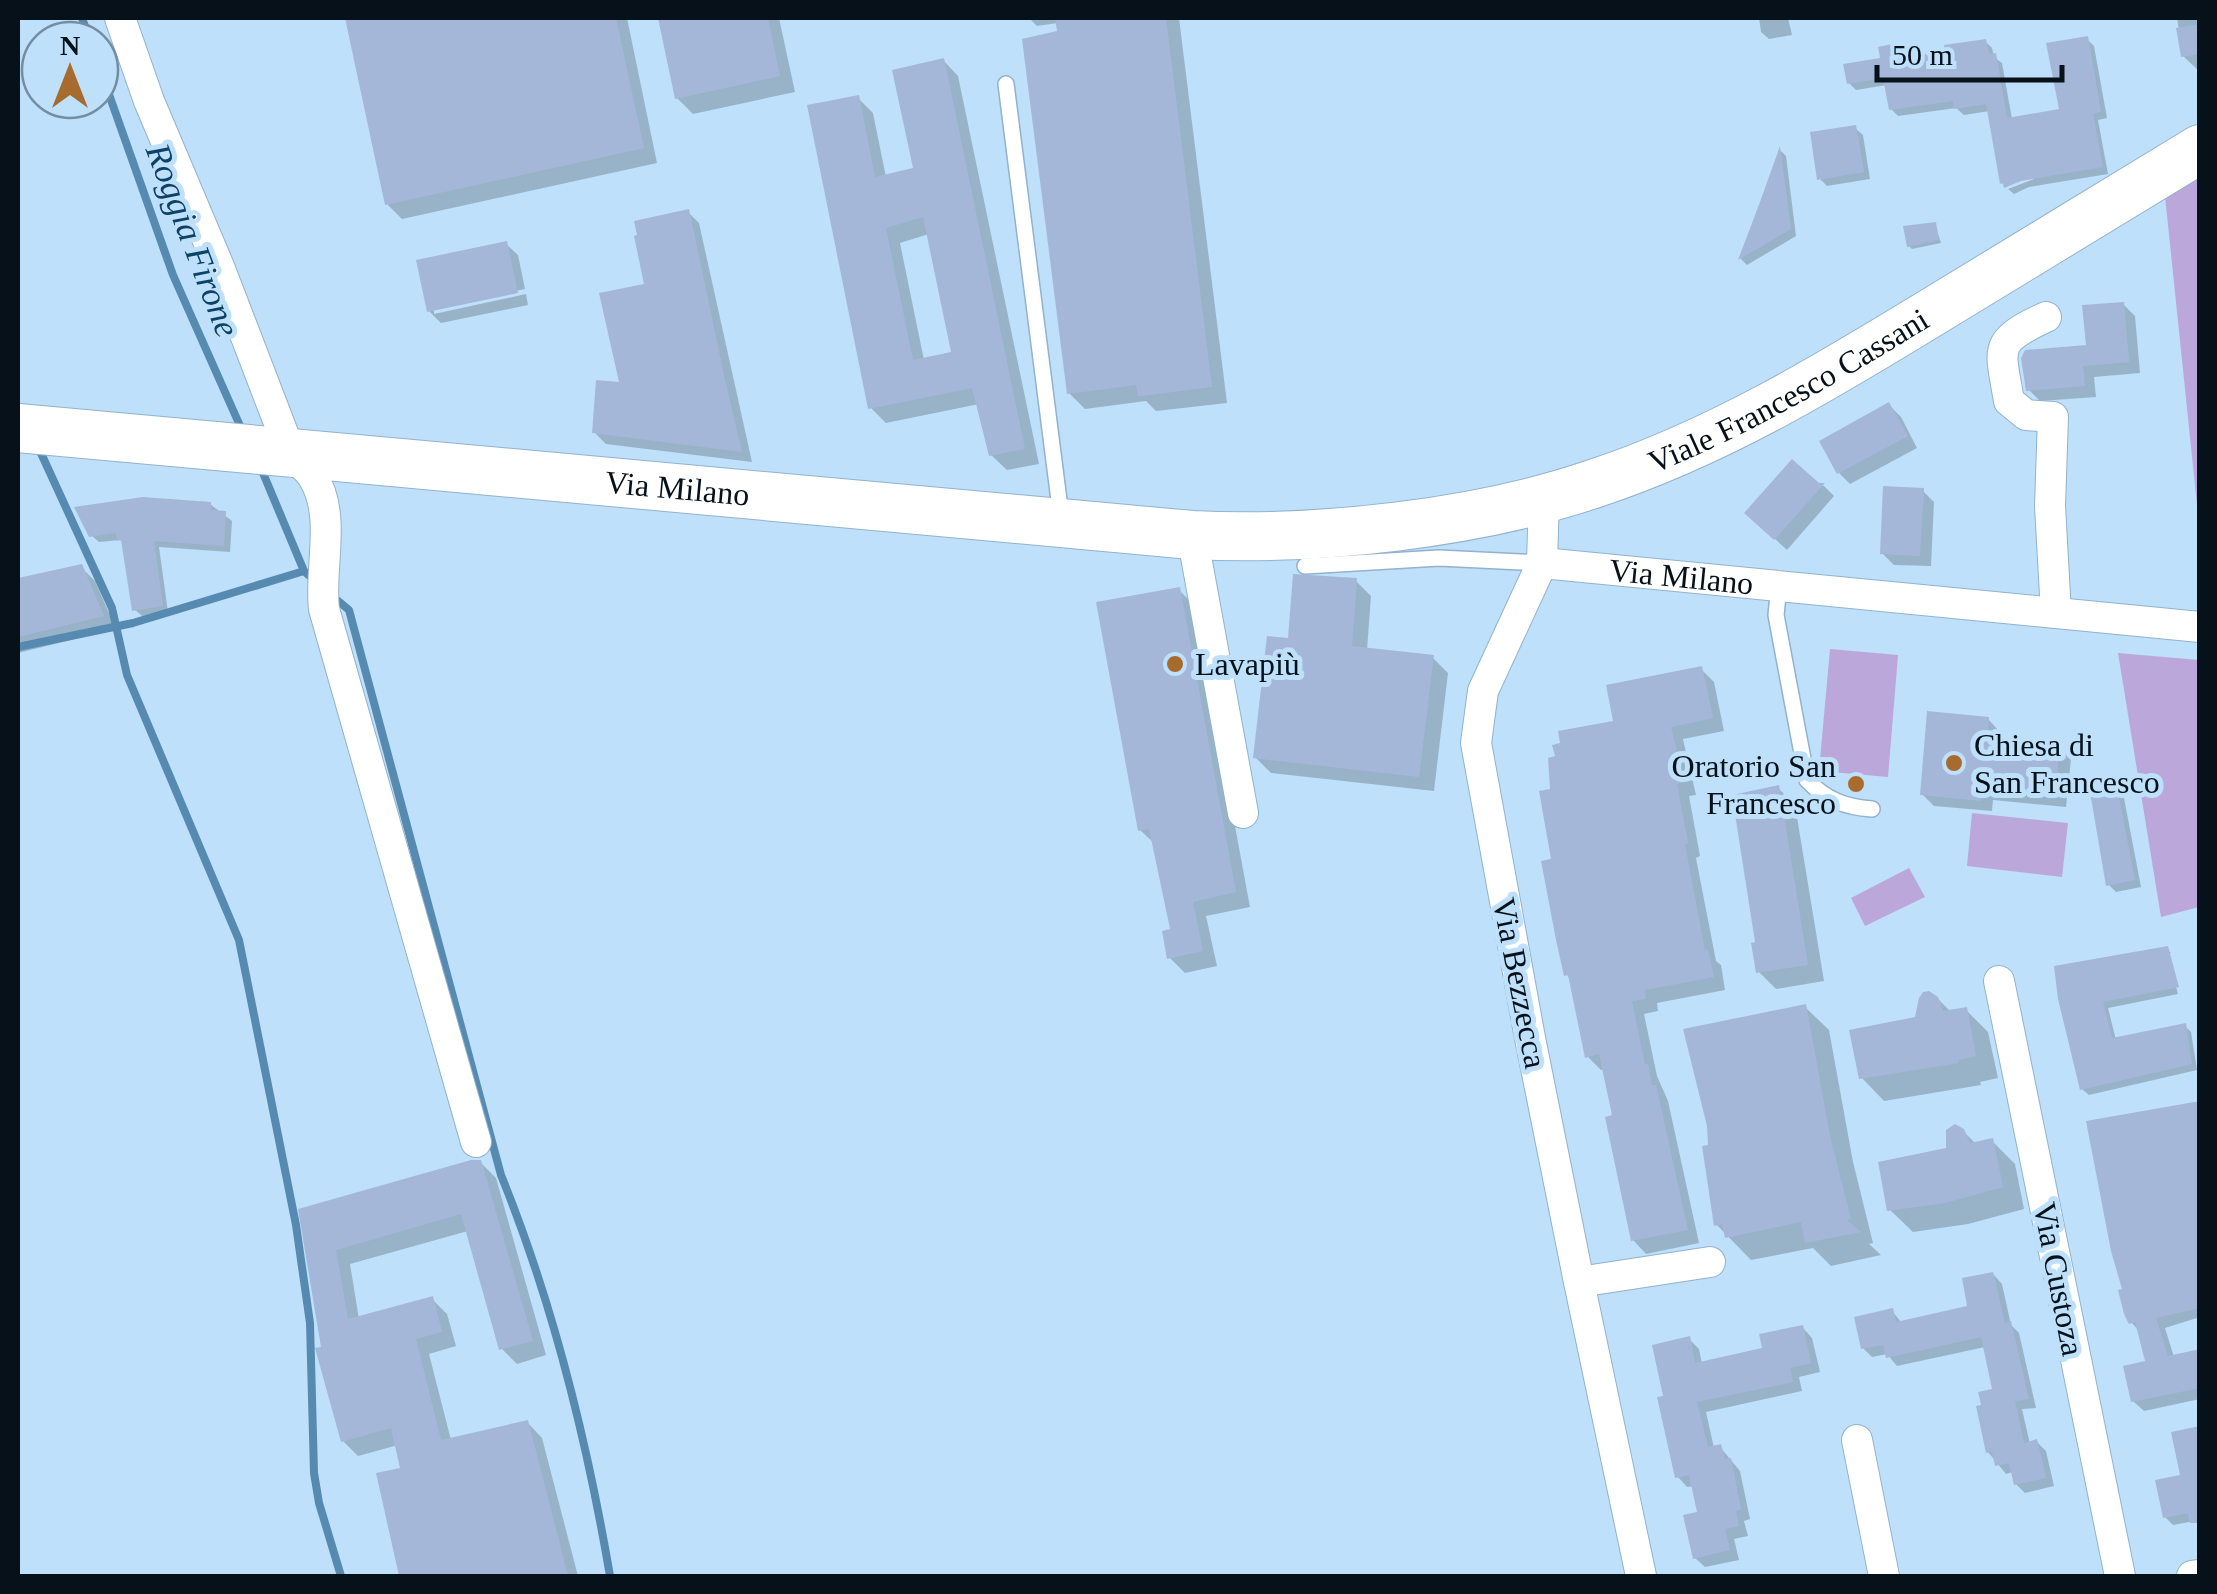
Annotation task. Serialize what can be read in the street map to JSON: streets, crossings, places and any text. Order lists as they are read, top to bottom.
{
  "streets": {
    "main road": ["Viale Francesco Cassani", "Via Milano"],
    "street": ["Via Bezzecca", "Via Custoza"]
  },
  "crossings": [
    ["Viale Francesco Cassani", "Via Milano"],
    ["Via Milano", "Via Bezzecca"]
  ],
  "water": ["Roggia Firone"],
  "places": ["Lavapiù", "Chiesa di San Francesco", "Oratorio San Francesco"],
  "scale_bar": "50 m",
  "north": "top"
}
